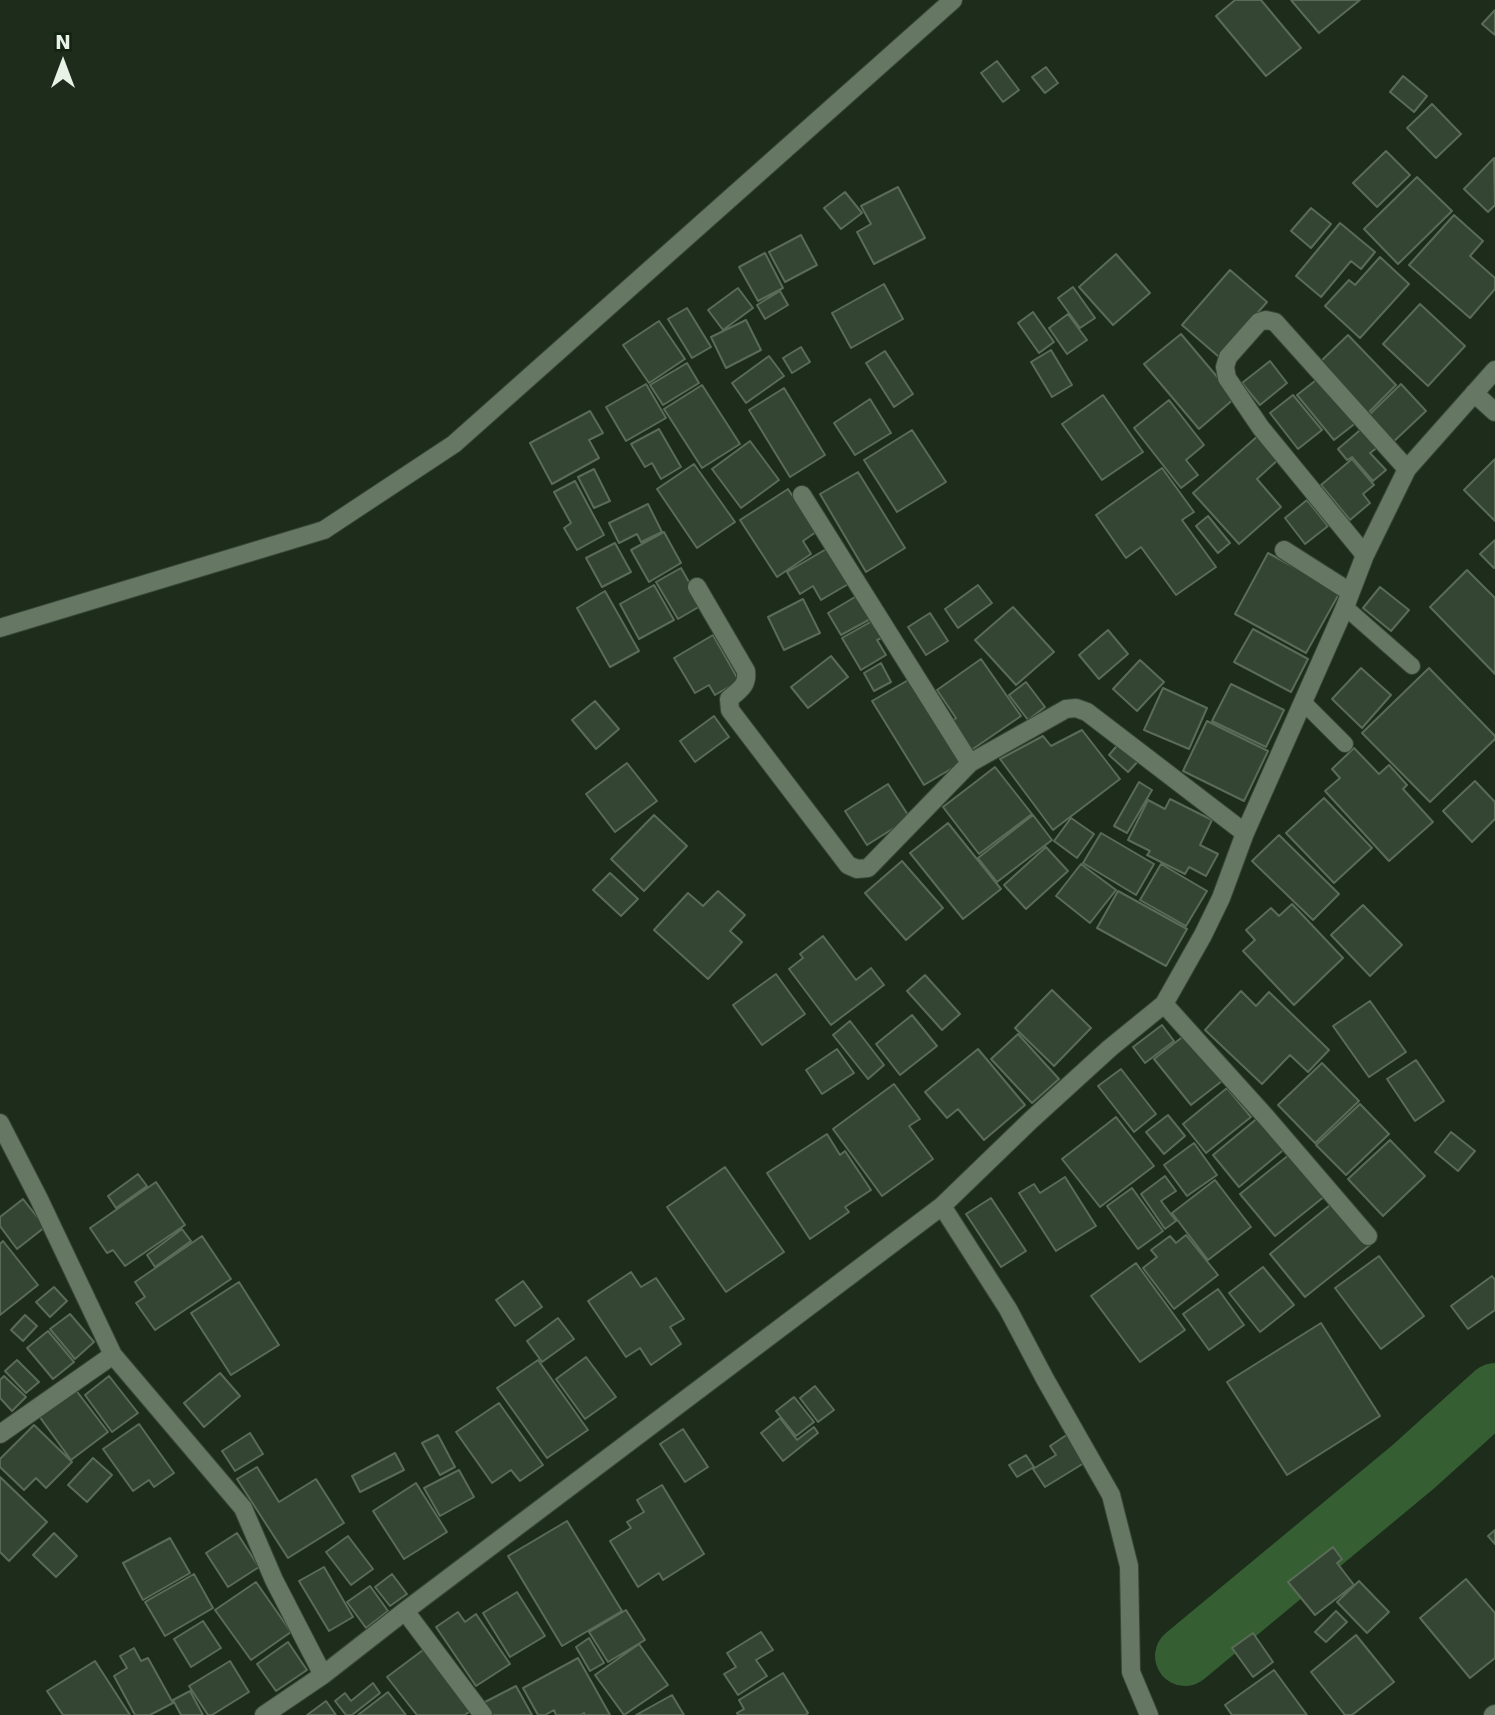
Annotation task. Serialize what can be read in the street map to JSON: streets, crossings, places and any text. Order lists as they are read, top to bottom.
{
  "north": "top"
}
